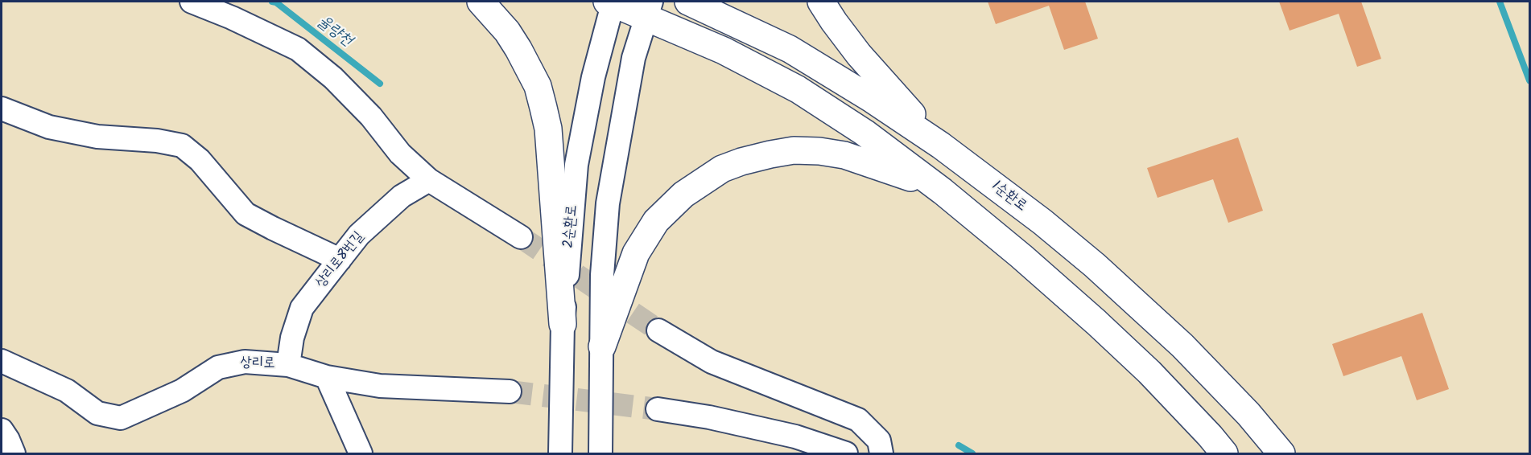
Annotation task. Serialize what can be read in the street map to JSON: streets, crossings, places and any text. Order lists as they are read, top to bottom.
{
  "streets": {
    "main road": ["1순환로"],
    "street": ["2순환로", "상리로8번길", "상리로"]
  },
  "crossings": [
    ["상리로8번길", "상리로"]
  ],
  "water": ["율량천"]
}
